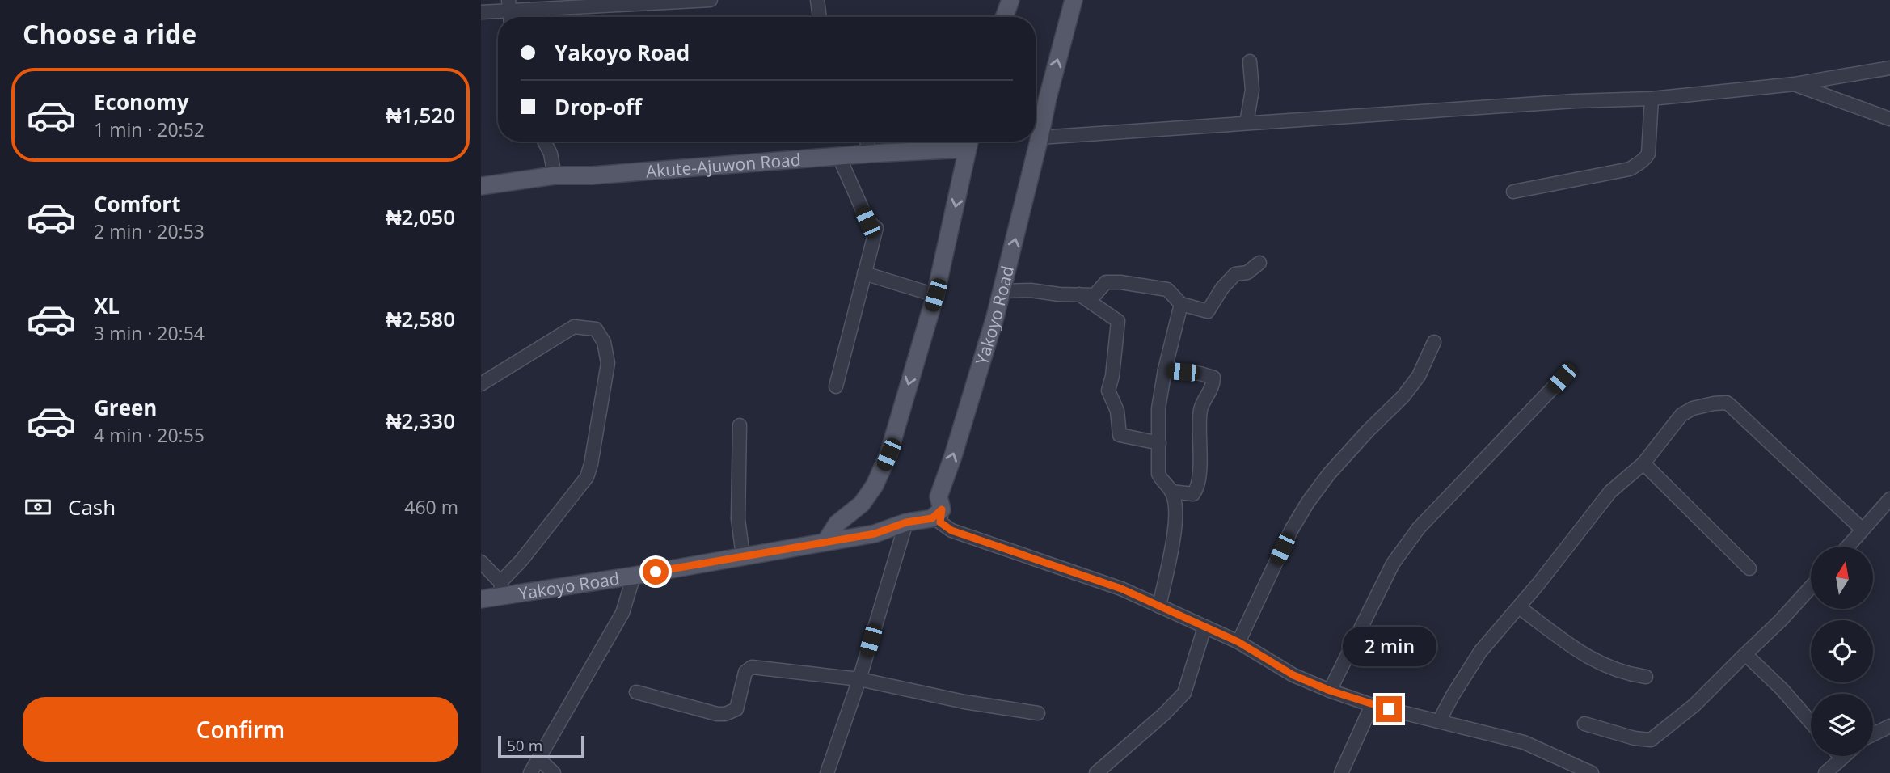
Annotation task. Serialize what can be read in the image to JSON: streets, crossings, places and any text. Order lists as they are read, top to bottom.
{
  "streets": {
    "main road": ["Akute-Ajuwon Road", "Yakoyo Road"]
  },
  "scale_bar": "50 m",
  "north": "top",
  "page": {
    "heading": "Choose a ride",
    "banner": ["Yakoyo Road", "Drop-off"],
    "list": [
      {
        "name": "Economy",
        "note": "1 min · 20:52",
        "value": "₦1,520"
      },
      {
        "name": "Comfort",
        "note": "2 min · 20:53",
        "value": "₦2,050"
      },
      {
        "name": "XL",
        "note": "3 min · 20:54",
        "value": "₦2,580"
      },
      {
        "name": "Green",
        "note": "4 min · 20:55",
        "value": "₦2,330"
      }
    ],
    "pay": ["Cash", "460 m"],
    "bubble": "2 min",
    "buttons": "Confirm",
    "scale": "50 m"
  }
}
